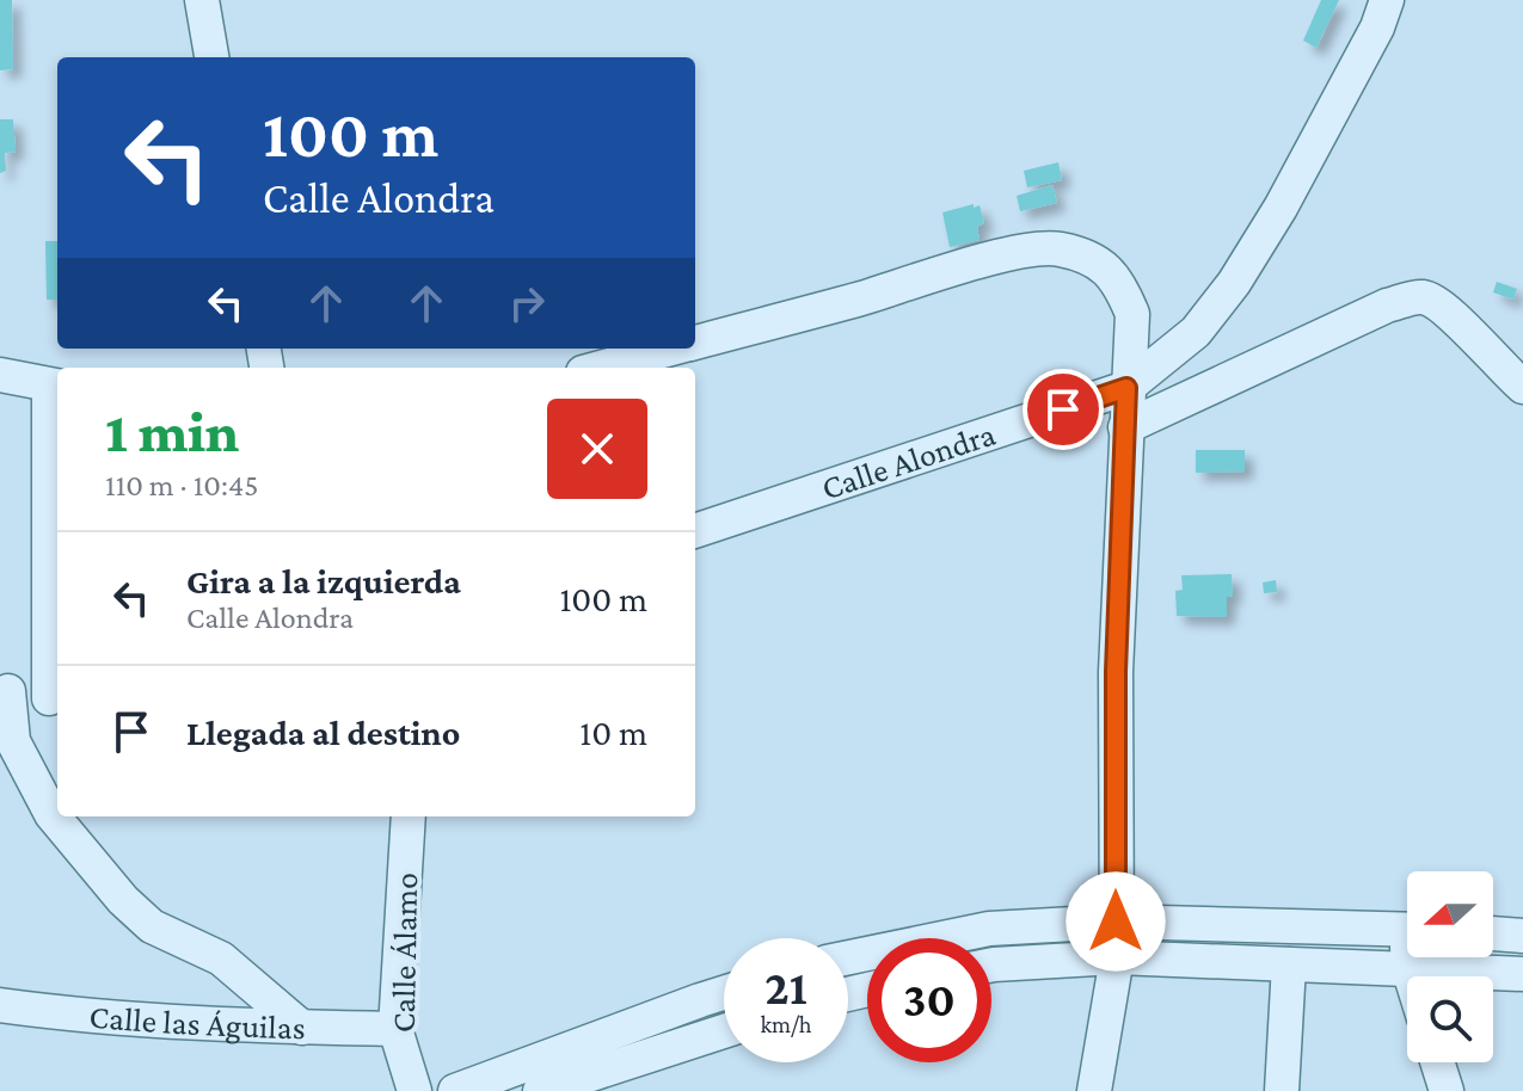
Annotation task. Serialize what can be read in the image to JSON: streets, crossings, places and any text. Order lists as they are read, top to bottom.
{
  "streets": {
    "street": ["Calle Alondra", "Calle Álamo", "Calle las Águilas"]
  },
  "crossings": [
    ["Calle Álamo", "Calle las Águilas"]
  ],
  "north": "left",
  "page": {
    "turn": ["100 m", "Calle Alondra"],
    "heading": ["1 min", "110 m · 10:45"],
    "list": [
      {
        "name": "Gira a la izquierda",
        "note": "Calle Alondra",
        "value": "100 m"
      },
      {
        "name": "Llegada al destino",
        "value": "10 m"
      }
    ],
    "speed": "21 km/h",
    "limit": "30"
  }
}
